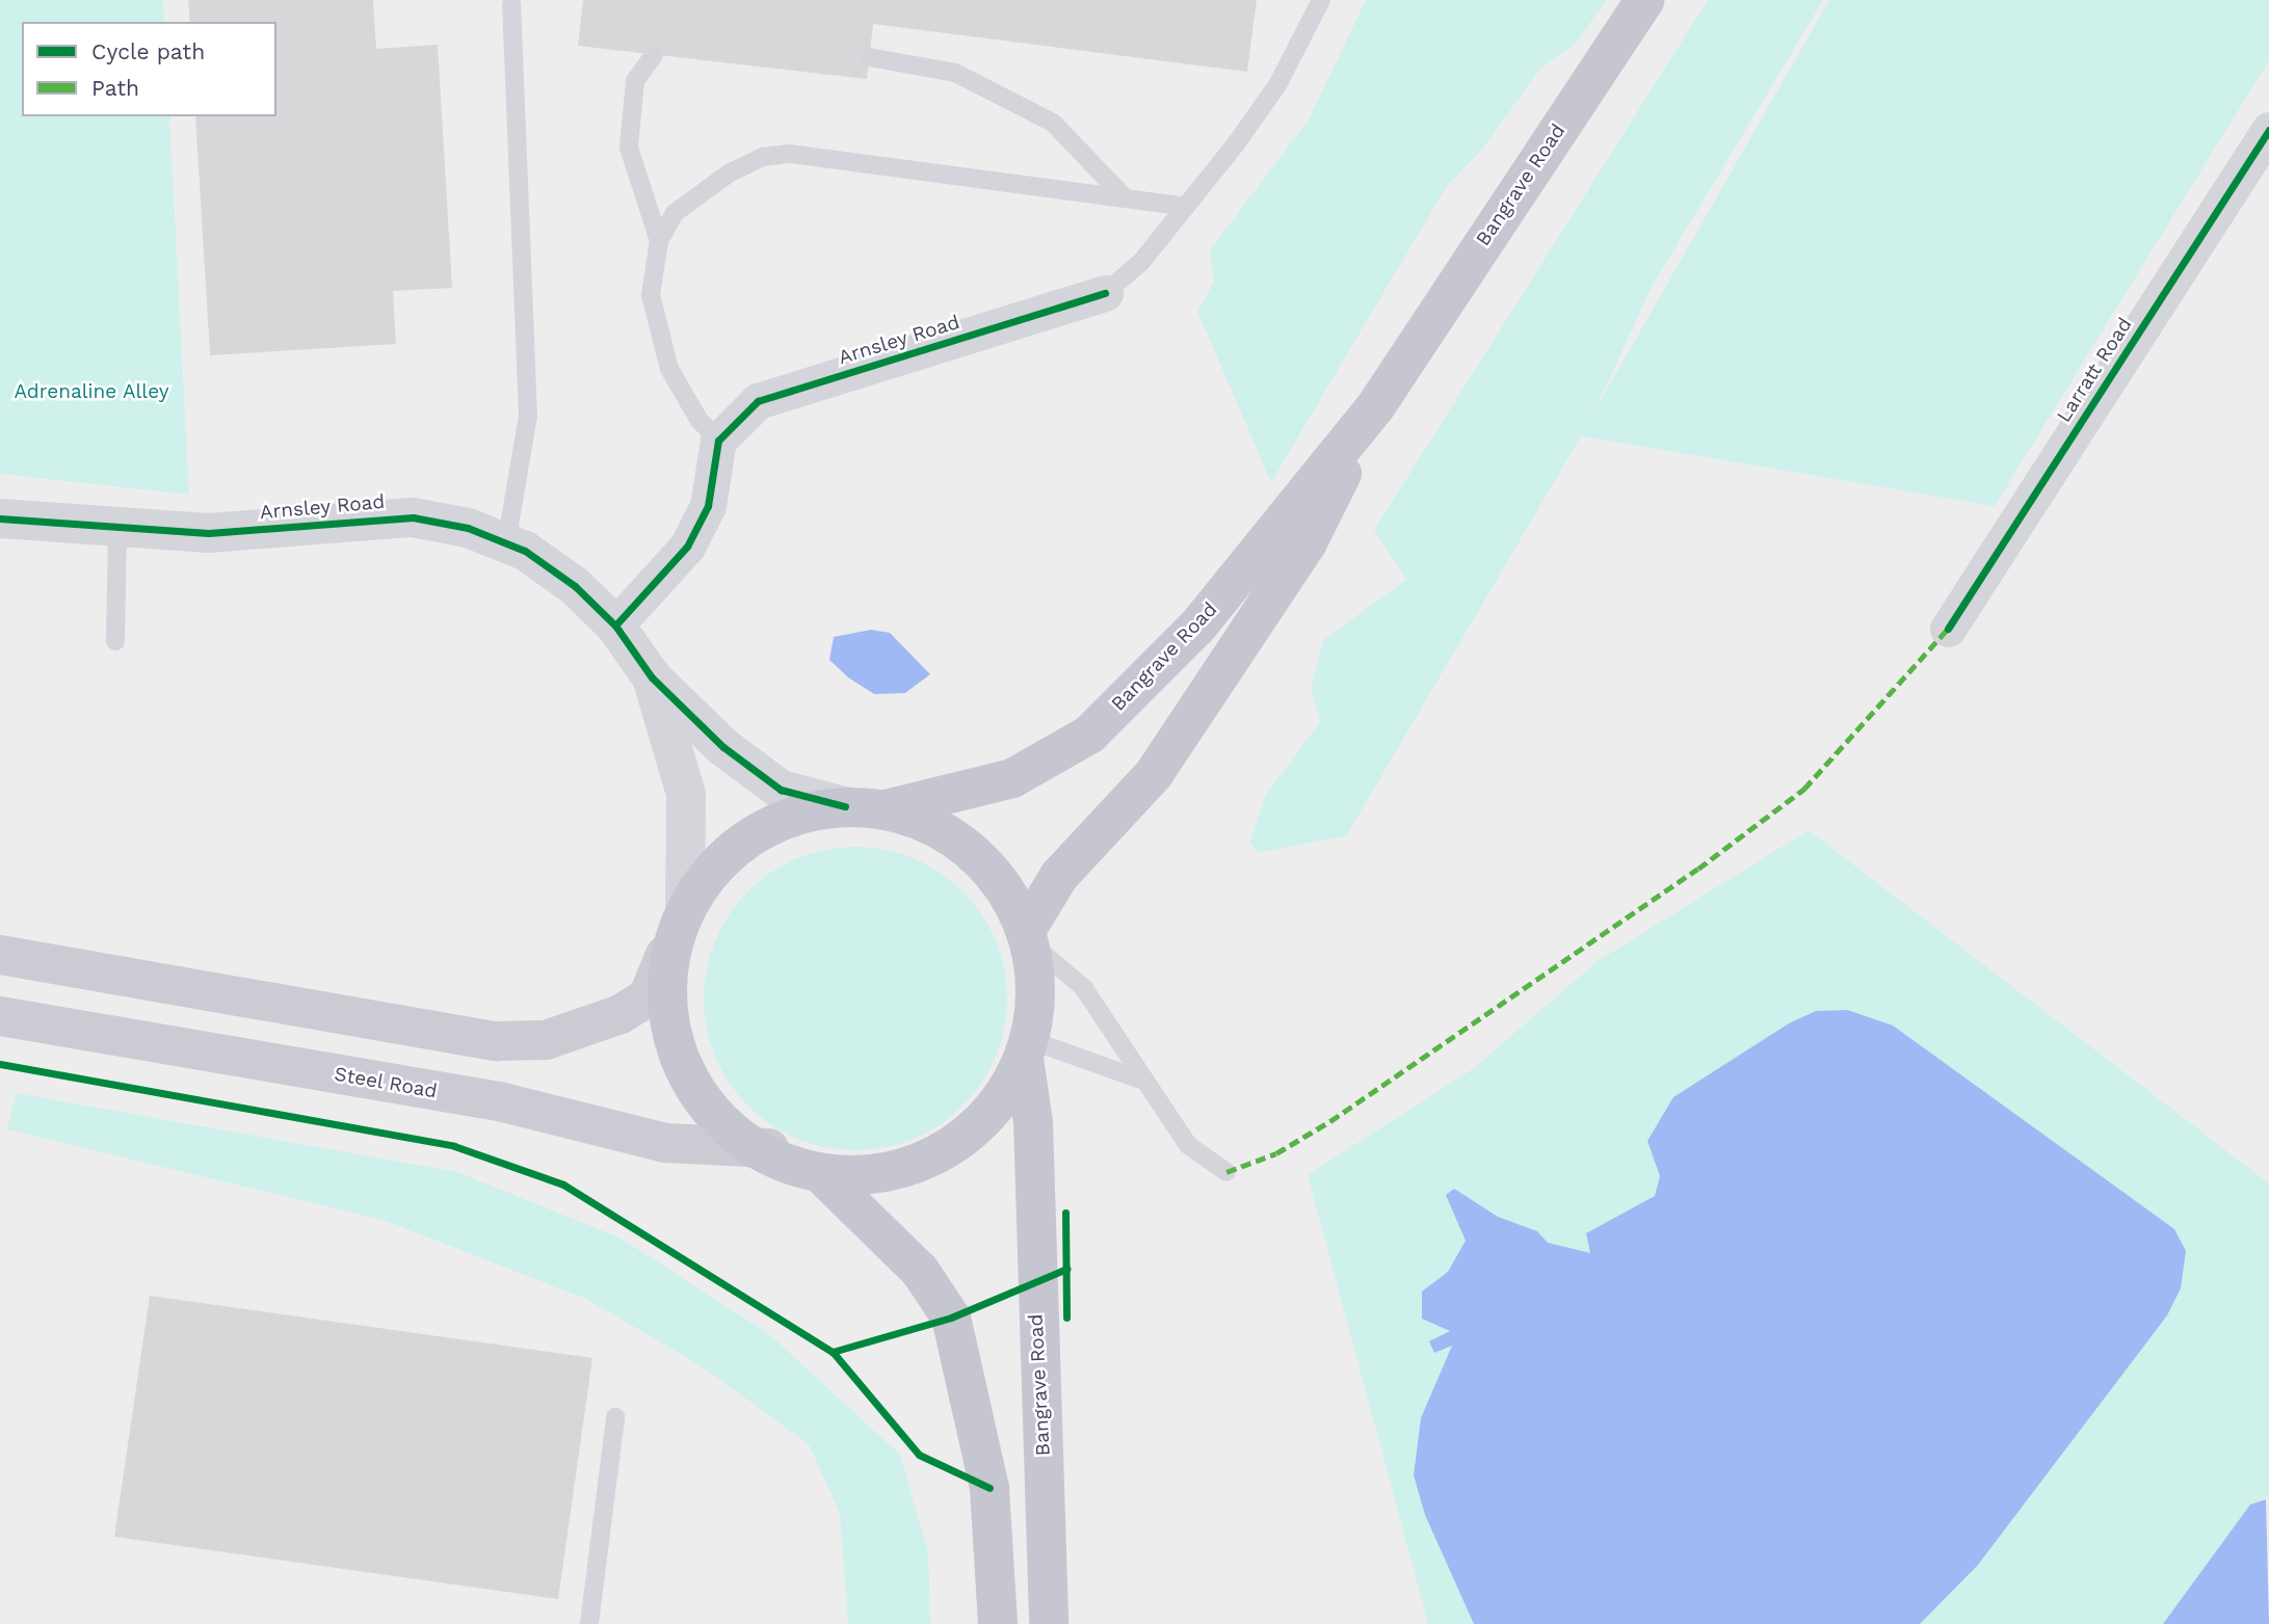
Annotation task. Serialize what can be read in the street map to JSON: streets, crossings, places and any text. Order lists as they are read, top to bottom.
{
  "streets": {
    "highway": ["Bangrave Road"],
    "main road": ["Steel Road"],
    "street": ["Arnsley Road", "Larratt Road"]
  },
  "parks": ["Adrenaline Alley"],
  "legend": ["Cycle path", "Path"]
}
